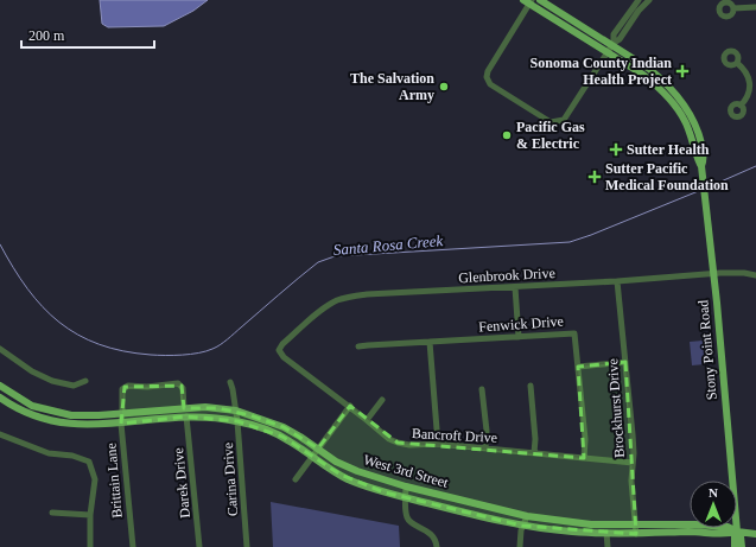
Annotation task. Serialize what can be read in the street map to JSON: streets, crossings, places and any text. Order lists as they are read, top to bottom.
{
  "streets": {
    "main road": ["Stony Point Road", "West 3rd Street"],
    "street": [
      "Glenbrook Drive",
      "Fenwick Drive",
      "Brockhurst Drive",
      "Bancroft Drive",
      "Carina Drive",
      "Brittain Lane",
      "Darek Drive"
    ]
  },
  "crossings": [
    ["Glenbrook Drive", "Stony Point Road"],
    ["Glenbrook Drive", "Brockhurst Drive"],
    ["Glenbrook Drive", "Bancroft Drive"],
    ["Fenwick Drive", "Bancroft Drive"],
    ["Stony Point Road", "West 3rd Street"],
    ["Brockhurst Drive", "Bancroft Drive"],
    ["Brockhurst Drive", "West 3rd Street"],
    ["West 3rd Street", "Carina Drive"],
    ["West 3rd Street", "Brittain Lane"],
    ["West 3rd Street", "Darek Drive"]
  ],
  "water": ["Santa Rosa Creek"],
  "places": {
    "health": ["Sonoma County Indian Health Project", "Sutter Health", "Sutter Pacific Medical Foundation"],
    "other": ["The Salvation Army", "Pacific Gas & Electric"]
  },
  "scale_bar": "200 m",
  "north": "top"
}
